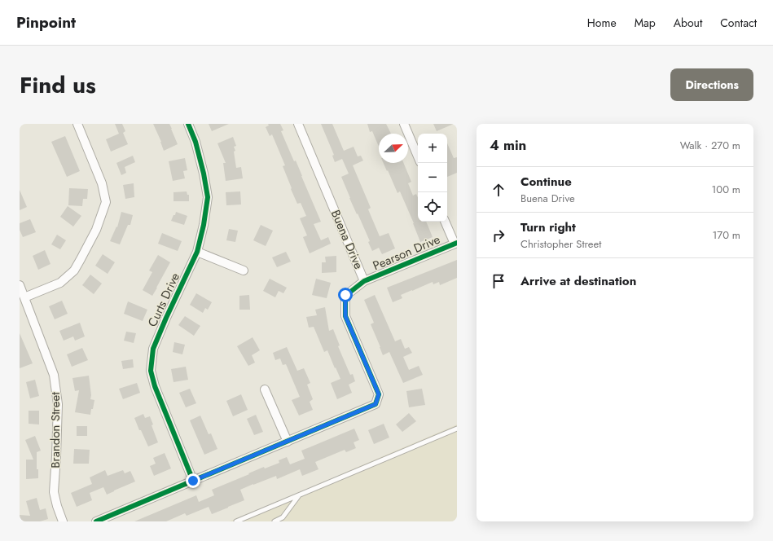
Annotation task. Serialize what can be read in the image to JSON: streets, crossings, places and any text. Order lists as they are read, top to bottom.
{
  "streets": {
    "street": [
      "Buena Drive",
      "Pearson Drive",
      "Curts Drive",
      "Brandon Street"
    ]
  },
  "crossings": [
    ["Buena Drive", "Pearson Drive"]
  ],
  "north": "top right",
  "page": {
    "header": "Pinpoint",
    "nav": [
      "Home",
      "Map",
      "About",
      "Contact"
    ],
    "title": "Find us",
    "buttons": "Directions",
    "heading": ["4 min", "Walk · 270 m"],
    "map_buttons": ["+", "−"],
    "list": [
      ["Continue", "Buena Drive", "100 m"],
      ["Turn right", "Christopher Street", "170 m"],
      "Arrive at destination"
    ]
  }
}
